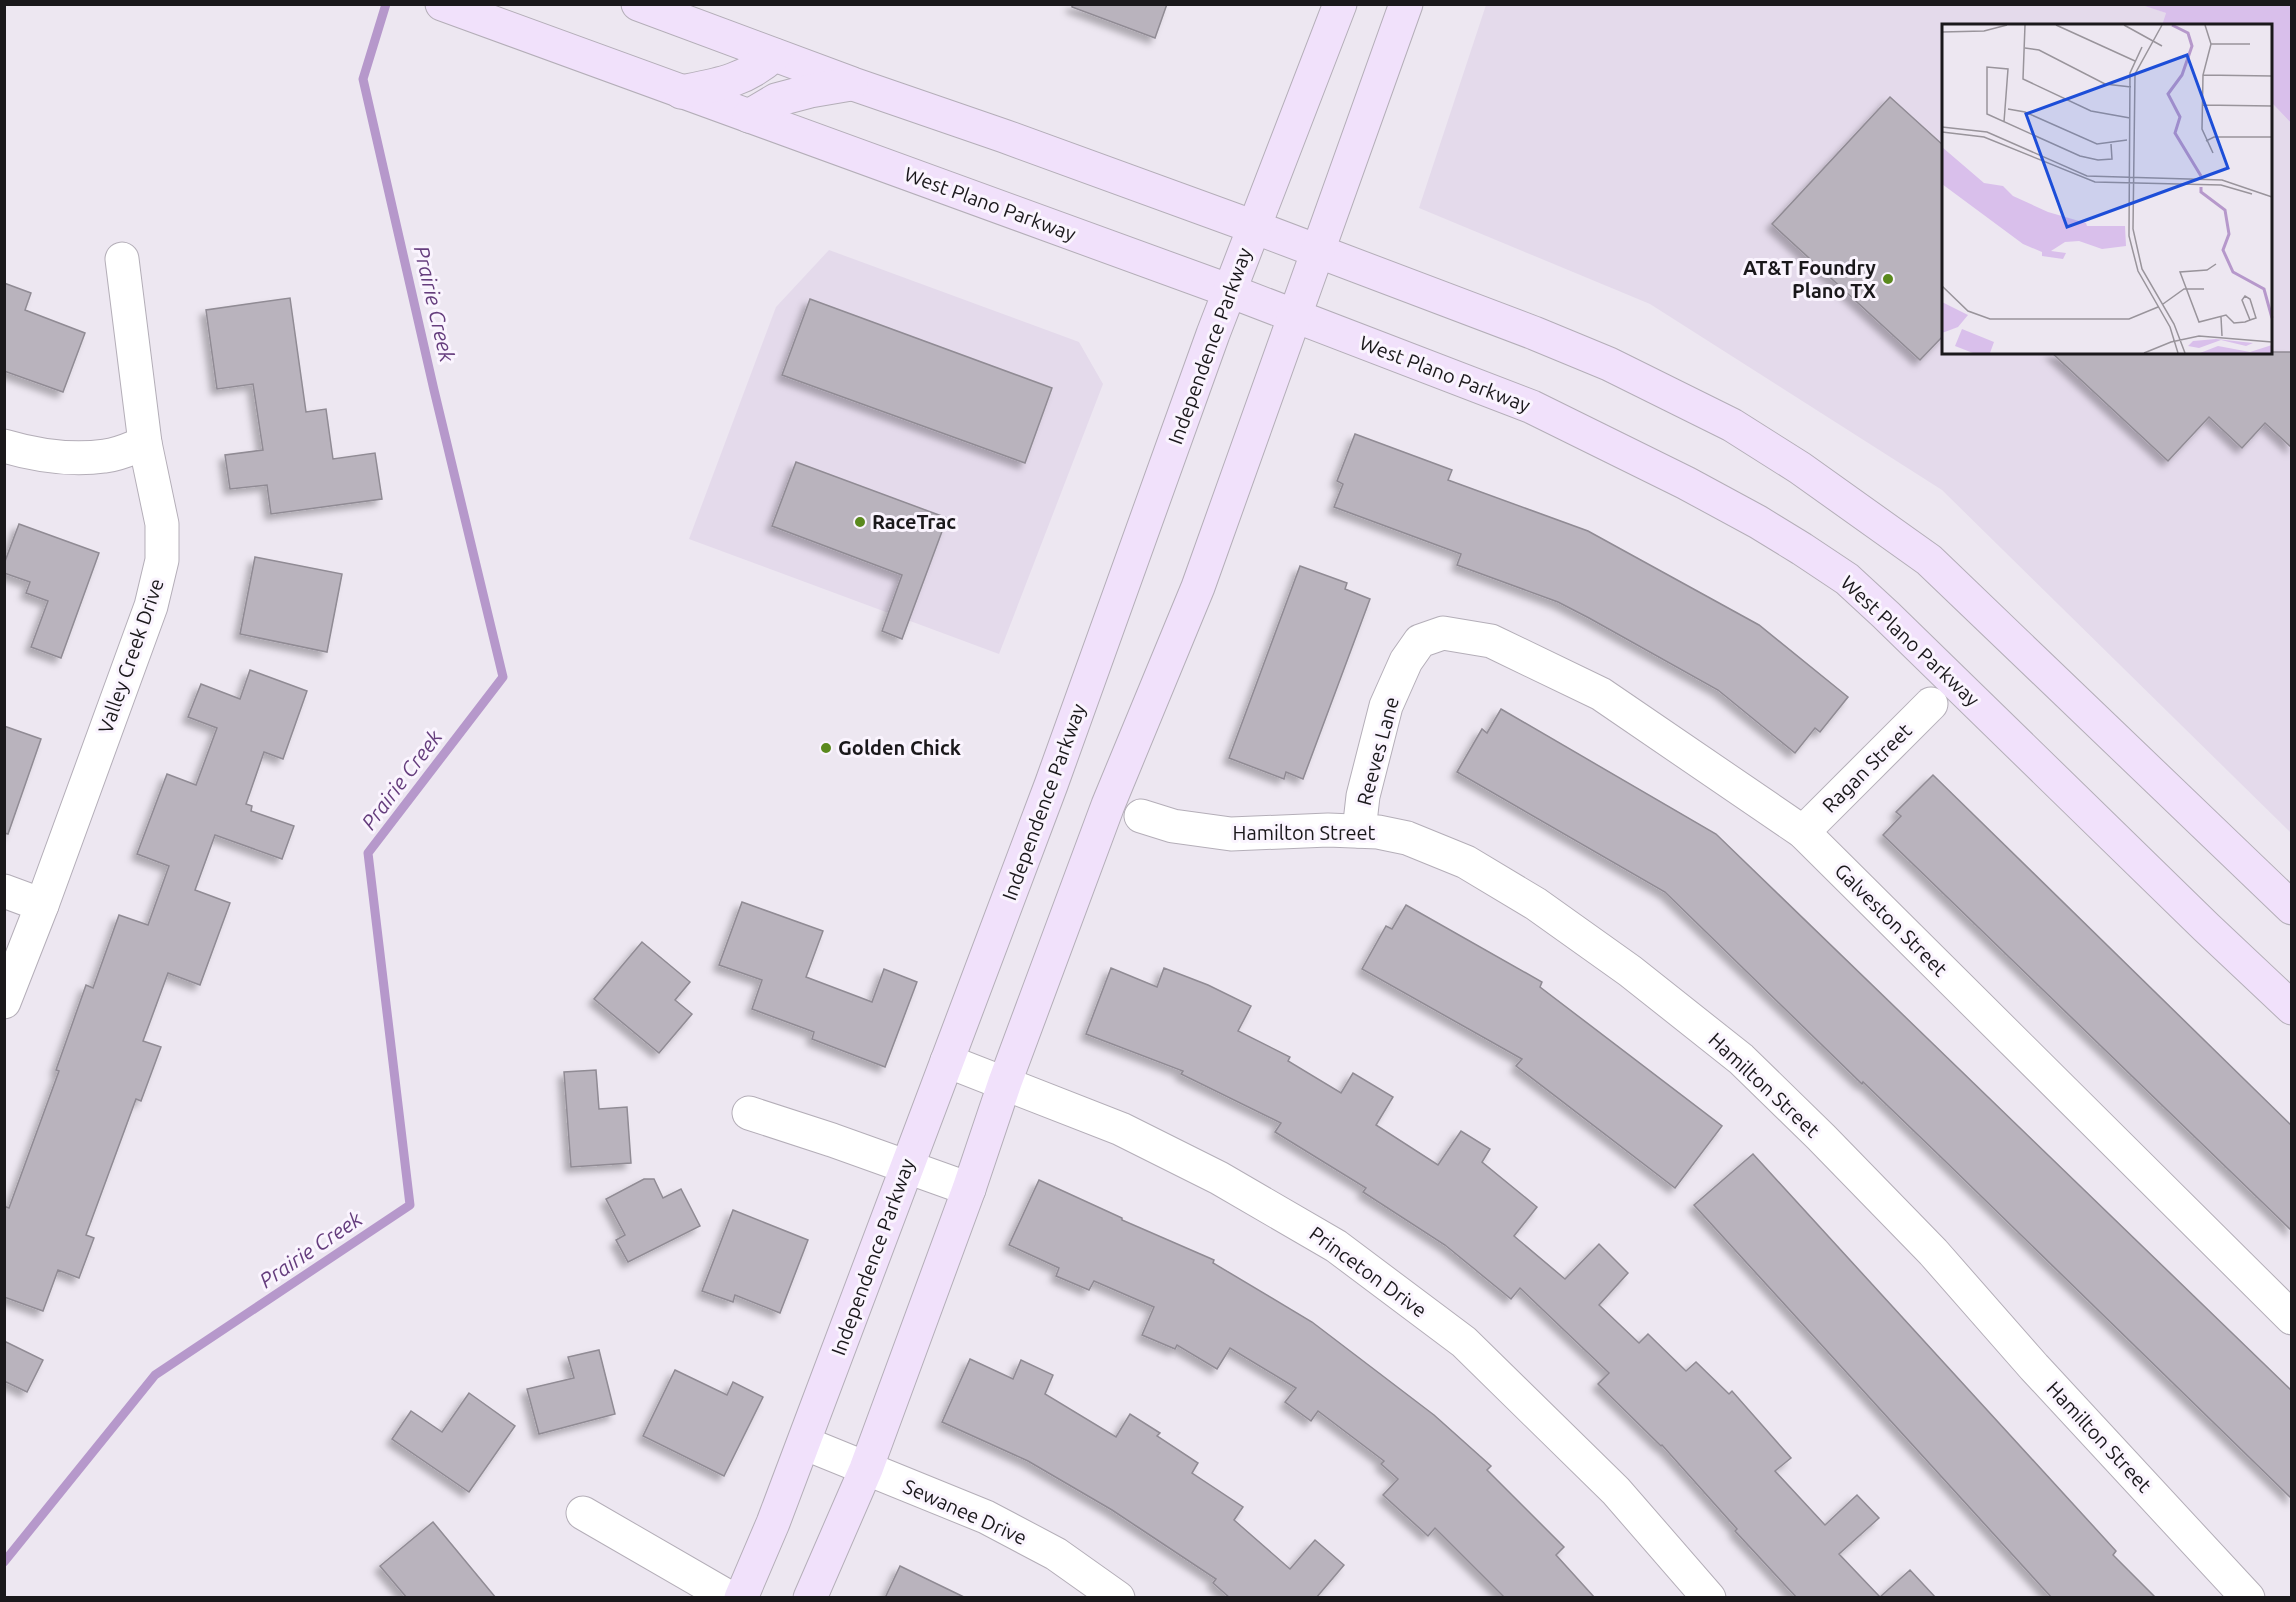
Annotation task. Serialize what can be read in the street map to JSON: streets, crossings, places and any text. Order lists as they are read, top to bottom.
{
  "streets": {
    "main road": ["West Plano Parkway", "Independence Parkway"],
    "street": [
      "Valley Creek Drive",
      "Reeves Lane",
      "Ragan Street",
      "Hamilton Street",
      "Galveston Street",
      "Princeton Drive",
      "Sewanee Drive"
    ]
  },
  "crossings": [
    ["West Plano Parkway", "Independence Parkway"],
    ["Independence Parkway", "Princeton Drive"],
    ["Independence Parkway", "Sewanee Drive"],
    ["Reeves Lane", "Hamilton Street"],
    ["Reeves Lane", "Galveston Street"],
    ["Ragan Street", "Galveston Street"]
  ],
  "water": ["Prairie Creek"],
  "places": ["AT&T Foundry Plano TX", "RaceTrac", "Golden Chick"]
}
